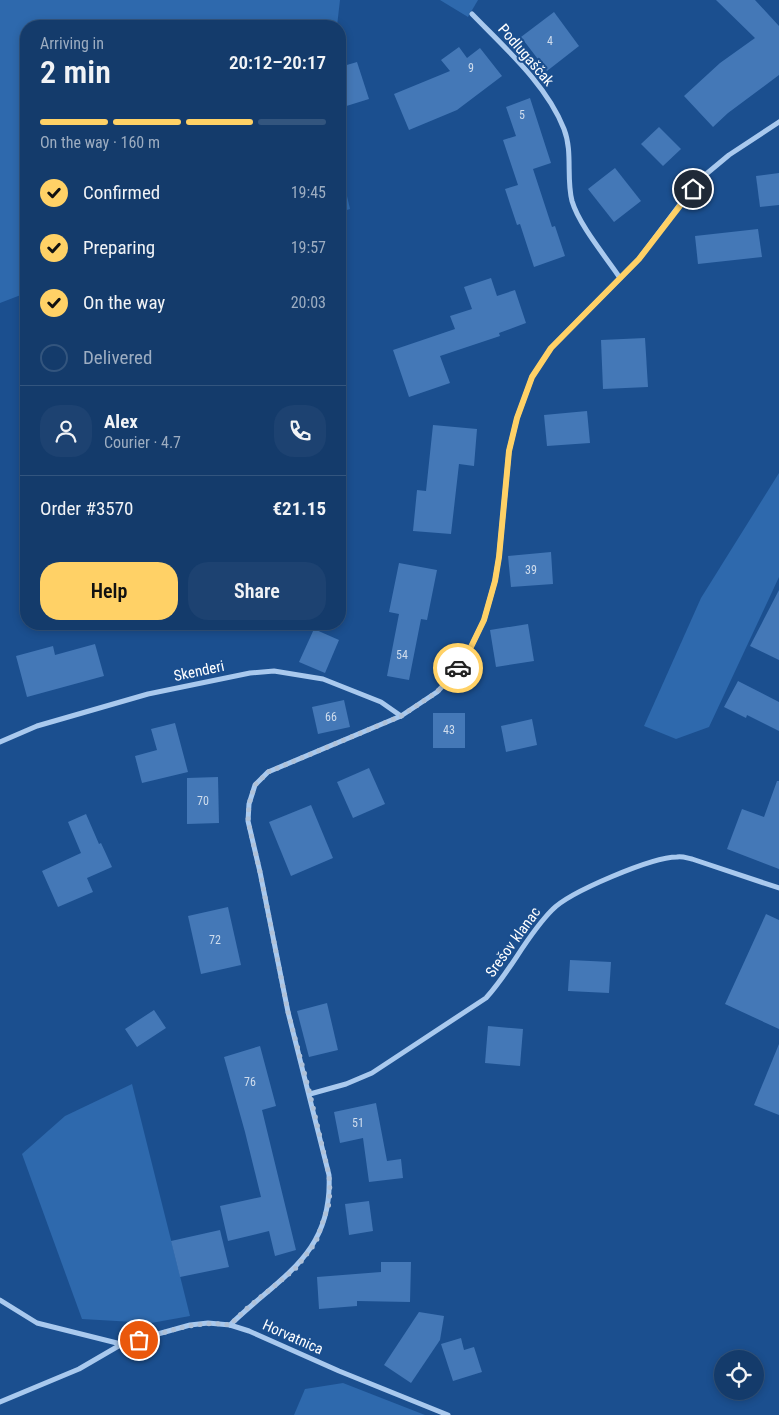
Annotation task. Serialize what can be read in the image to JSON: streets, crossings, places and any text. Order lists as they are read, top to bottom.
{
  "streets": {
    "street": [
      "Podlugaščak",
      "Skenderi",
      "Srešov klanac",
      "Horvatnica"
    ]
  },
  "house_numbers": [
    "4",
    "9",
    "5",
    "39",
    "54",
    "66",
    "43",
    "70",
    "72",
    "76",
    "51"
  ],
  "page": {
    "heading": ["2 min", "Arriving in", "20:12–20:17"],
    "panel": [
      "Alex",
      "Courier · 4.7",
      "Order #3570",
      "€21.15"
    ],
    "bar": "On the way · 160 m",
    "list": [
      ["Confirmed", "19:45"],
      ["Preparing", "19:57"],
      ["On the way", "20:03"],
      "Delivered"
    ],
    "buttons": ["Help", "Share"]
  }
}
